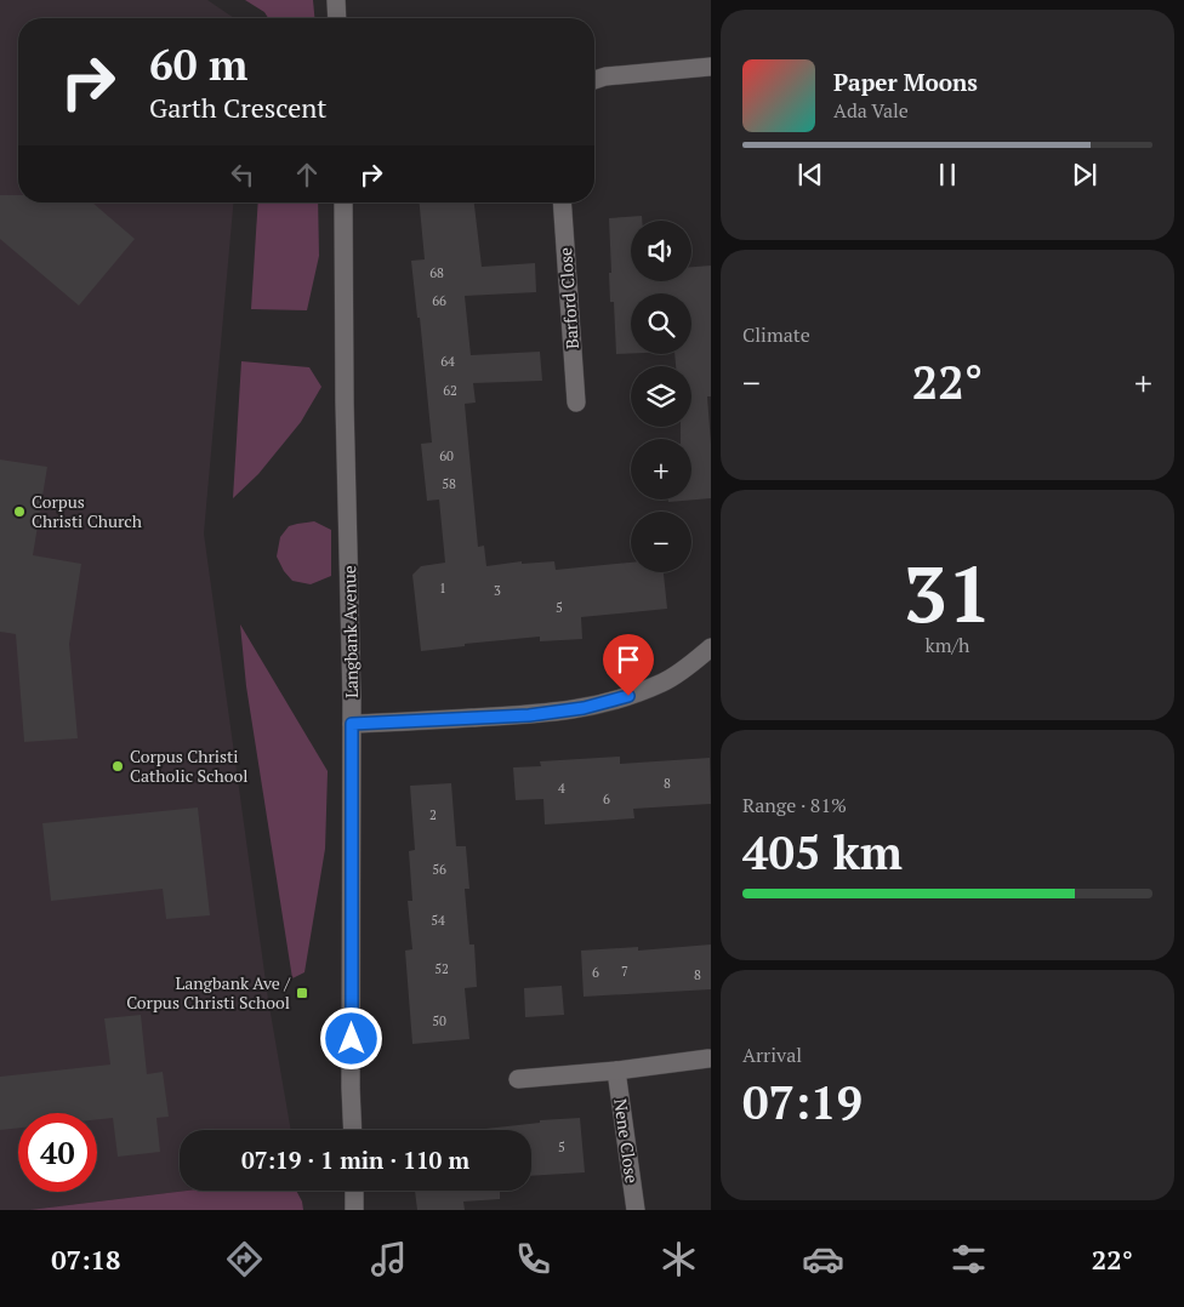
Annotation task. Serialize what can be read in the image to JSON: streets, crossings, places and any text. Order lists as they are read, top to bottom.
{
  "streets": {
    "street": ["Barford Close", "Langbank Avenue", "Nene Close"]
  },
  "places": {
    "other": ["Corpus Christi Church", "Corpus Christi Catholic School"],
    "transit": ["Langbank Ave / Corpus Christi School"]
  },
  "house_numbers": [
    "68",
    "66",
    "64",
    "62",
    "60",
    "58",
    "1",
    "3",
    "5",
    "8",
    "4",
    "6",
    "2",
    "56",
    "54",
    "52",
    "7",
    "6",
    "8",
    "50",
    "5"
  ],
  "page": {
    "turn": ["60 m", "Garth Crescent"],
    "song": ["Paper Moons", "Ada Vale"],
    "map_buttons": ["+", "−"],
    "tile": [
      "Climate",
      ["31", "km/h"],
      ["Range · 81%", "405 km"],
      ["Arrival", "07:19"]
    ],
    "heat": ["−", "22°", "+"],
    "limit": "40",
    "trip": "07:19 · 1 min · 110 m",
    "tabs": ["07:18", "22°"]
  }
}
